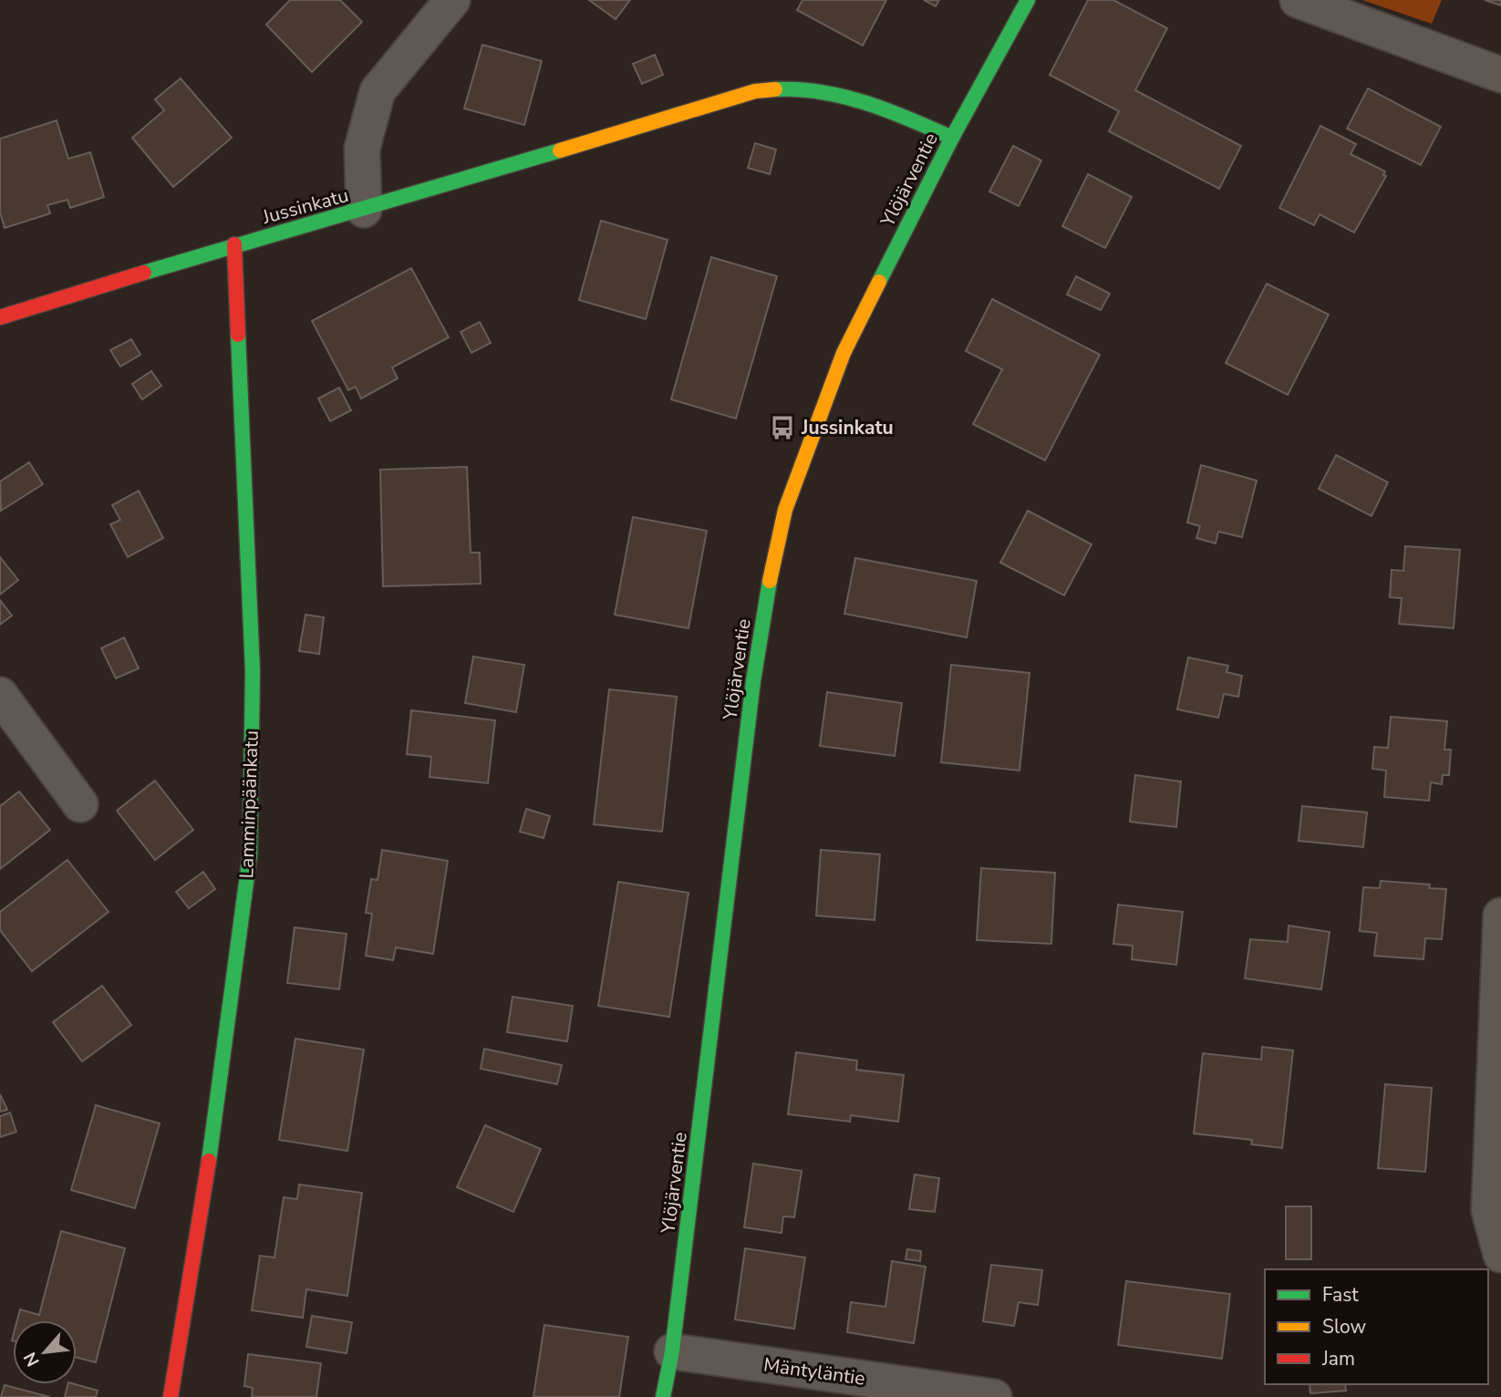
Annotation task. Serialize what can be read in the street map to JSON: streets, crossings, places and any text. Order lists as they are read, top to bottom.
{
  "streets": {
    "street": [
      "Ylöjärventie",
      "Jussinkatu",
      "Lamminpäänkatu",
      "Mäntyläntie"
    ]
  },
  "crossings": [
    ["Ylöjärventie", "Jussinkatu"],
    ["Ylöjärventie", "Mäntyläntie"],
    ["Jussinkatu", "Lamminpäänkatu"]
  ],
  "places": {
    "bus stop": ["Jussinkatu"]
  },
  "legend": ["Fast", "Slow", "Jam"],
  "north": "bottom left"
}
